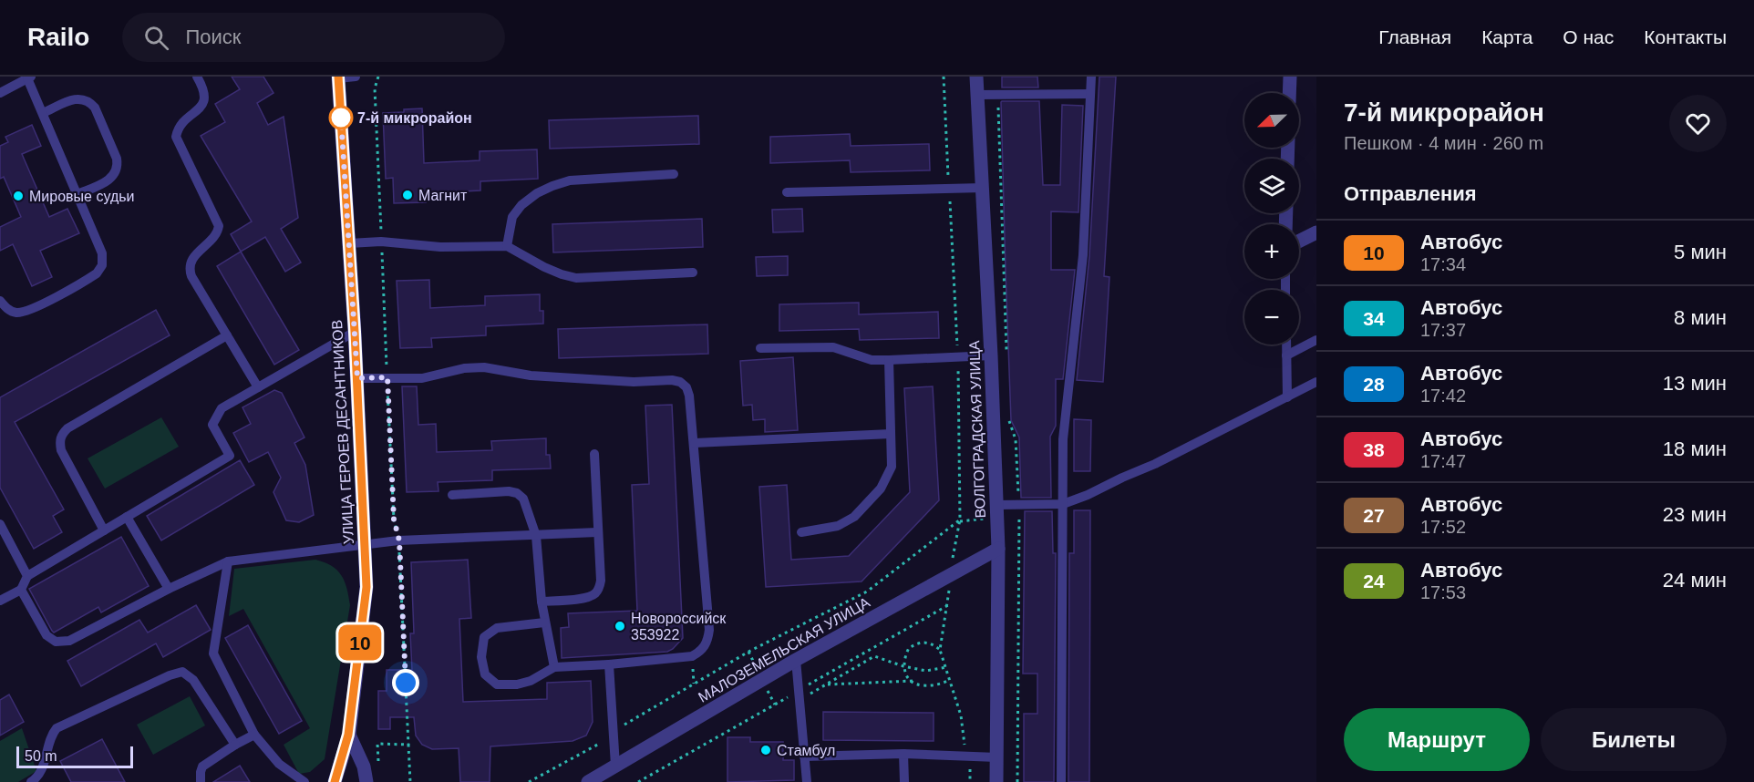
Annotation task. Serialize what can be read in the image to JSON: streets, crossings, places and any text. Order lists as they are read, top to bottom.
{
  "streets": {
    "street": ["ВОЛГОГРАДСКАЯ УЛИЦА", "УЛИЦА ГЕРОЕВ ДЕСАНТНИКОВ", "МАЛОЗЕМЕЛЬСКАЯ УЛИЦА"]
  },
  "crossings": [
    ["ВОЛГОГРАДСКАЯ УЛИЦА", "МАЛОЗЕМЕЛЬСКАЯ УЛИЦА"]
  ],
  "places": [
    "7-й микрорайон",
    "Магнит",
    "Мировые судьи",
    "Новороссийск 353922",
    "Стамбул"
  ],
  "lines": ["bus line 10"],
  "scale_bar": "50 m",
  "north": "bottom left",
  "page": {
    "header": "Railo",
    "search": "Поиск",
    "nav": [
      "Главная",
      "Карта",
      "О нас",
      "Контакты"
    ],
    "on_map": "10",
    "heading": [
      ["7-й микрорайон", "Пешком · 4 мин · 260 m"],
      "Отправления"
    ],
    "map_buttons": ["+", "−"],
    "list": [
      {
        "mark": "10",
        "name": "Автобус",
        "note": "17:34",
        "value": "5 мин"
      },
      {
        "mark": "34",
        "name": "Автобус",
        "note": "17:37",
        "value": "8 мин"
      },
      {
        "mark": "28",
        "name": "Автобус",
        "note": "17:42",
        "value": "13 мин"
      },
      {
        "mark": "38",
        "name": "Автобус",
        "note": "17:47",
        "value": "18 мин"
      },
      {
        "mark": "27",
        "name": "Автобус",
        "note": "17:52",
        "value": "23 мин"
      },
      {
        "mark": "24",
        "name": "Автобус",
        "note": "17:53",
        "value": "24 мин"
      }
    ],
    "buttons": ["Маршрут", "Билеты"],
    "scale": "50 m"
  }
}
